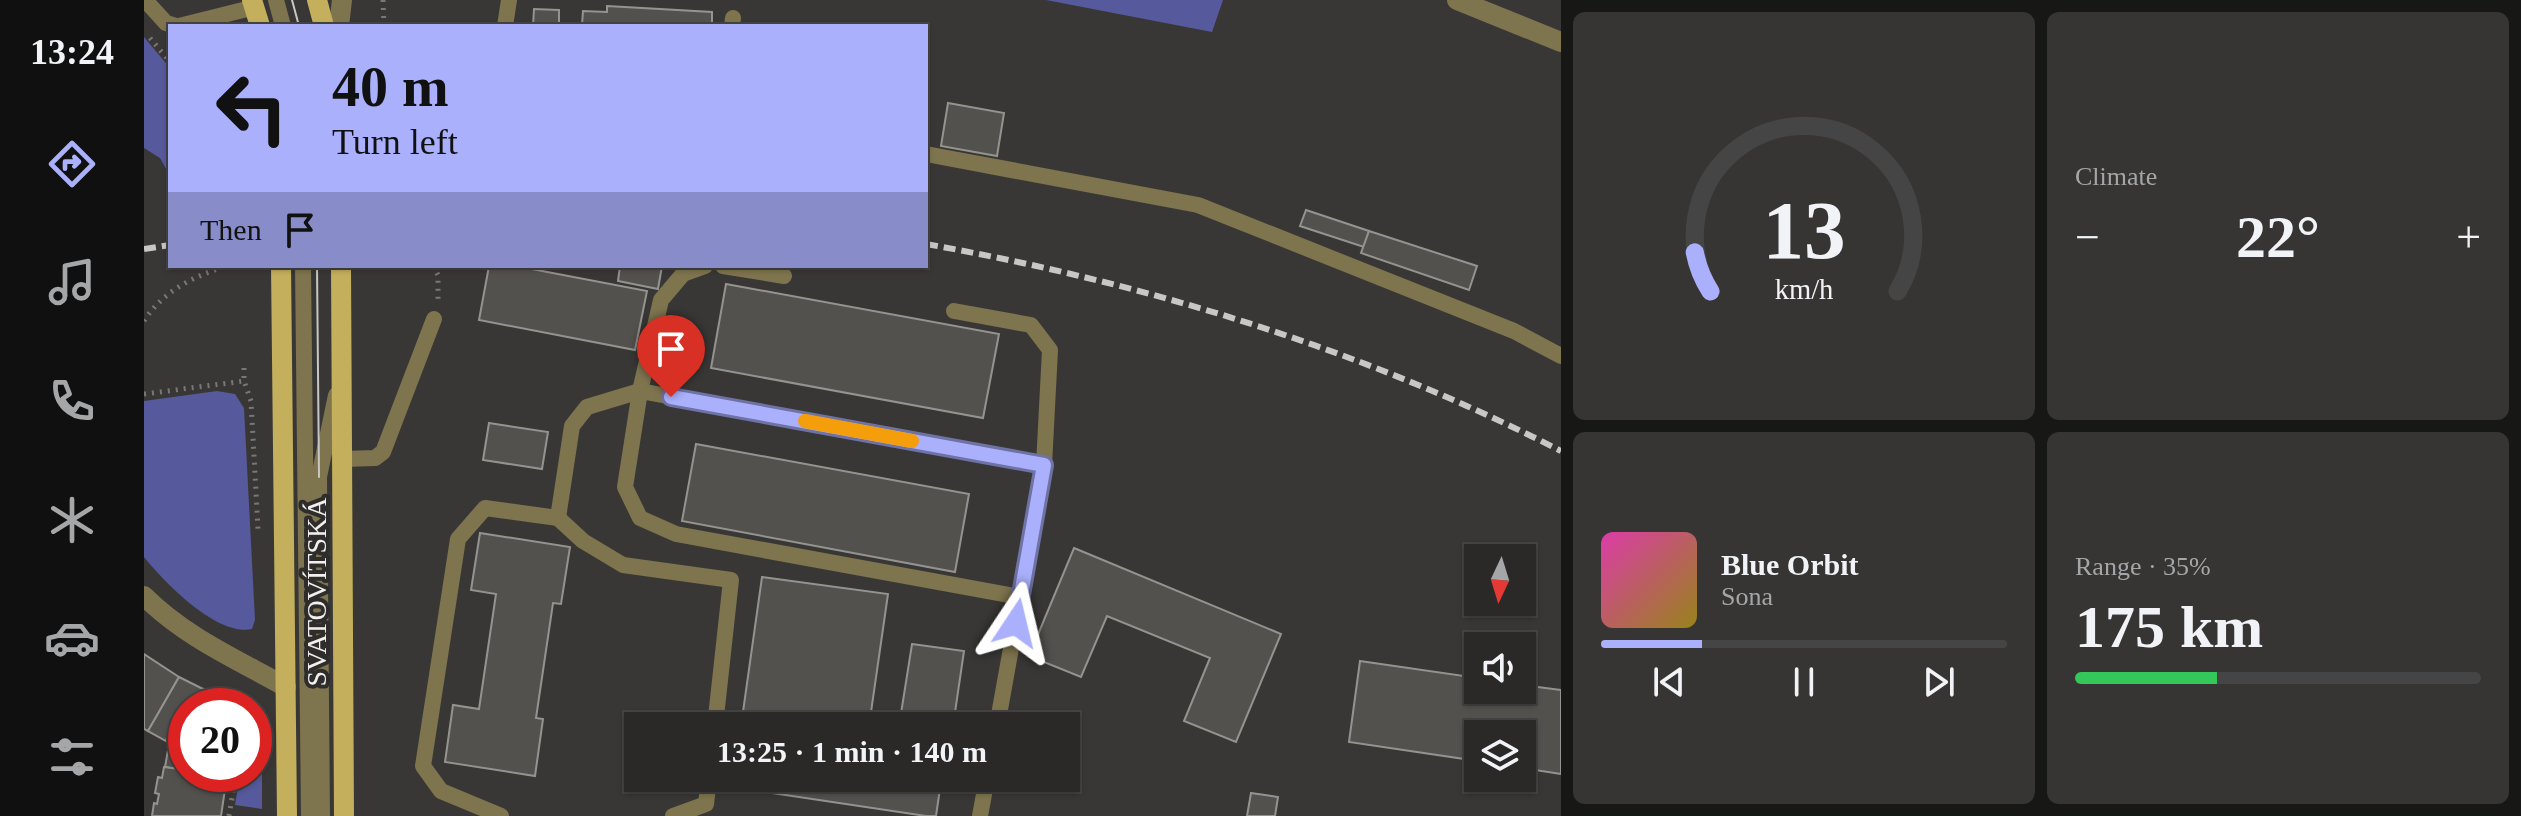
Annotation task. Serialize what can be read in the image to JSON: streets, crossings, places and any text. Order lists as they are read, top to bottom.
{
  "streets": {
    "main road": ["SVATOVÍTSKÁ"]
  },
  "north": "bottom",
  "page": {
    "tabs": "13:24",
    "tile": [
      "Climate",
      ["Range · 35%", "175 km"]
    ],
    "turn": ["40 m", "Turn left"],
    "then": "Then",
    "heat": ["−", "22°", "+"],
    "song": ["Blue Orbit", "Sona"],
    "limit": "20",
    "trip": "13:25 · 1 min · 140 m",
    "gauge": ["13", "km/h"]
  }
}
